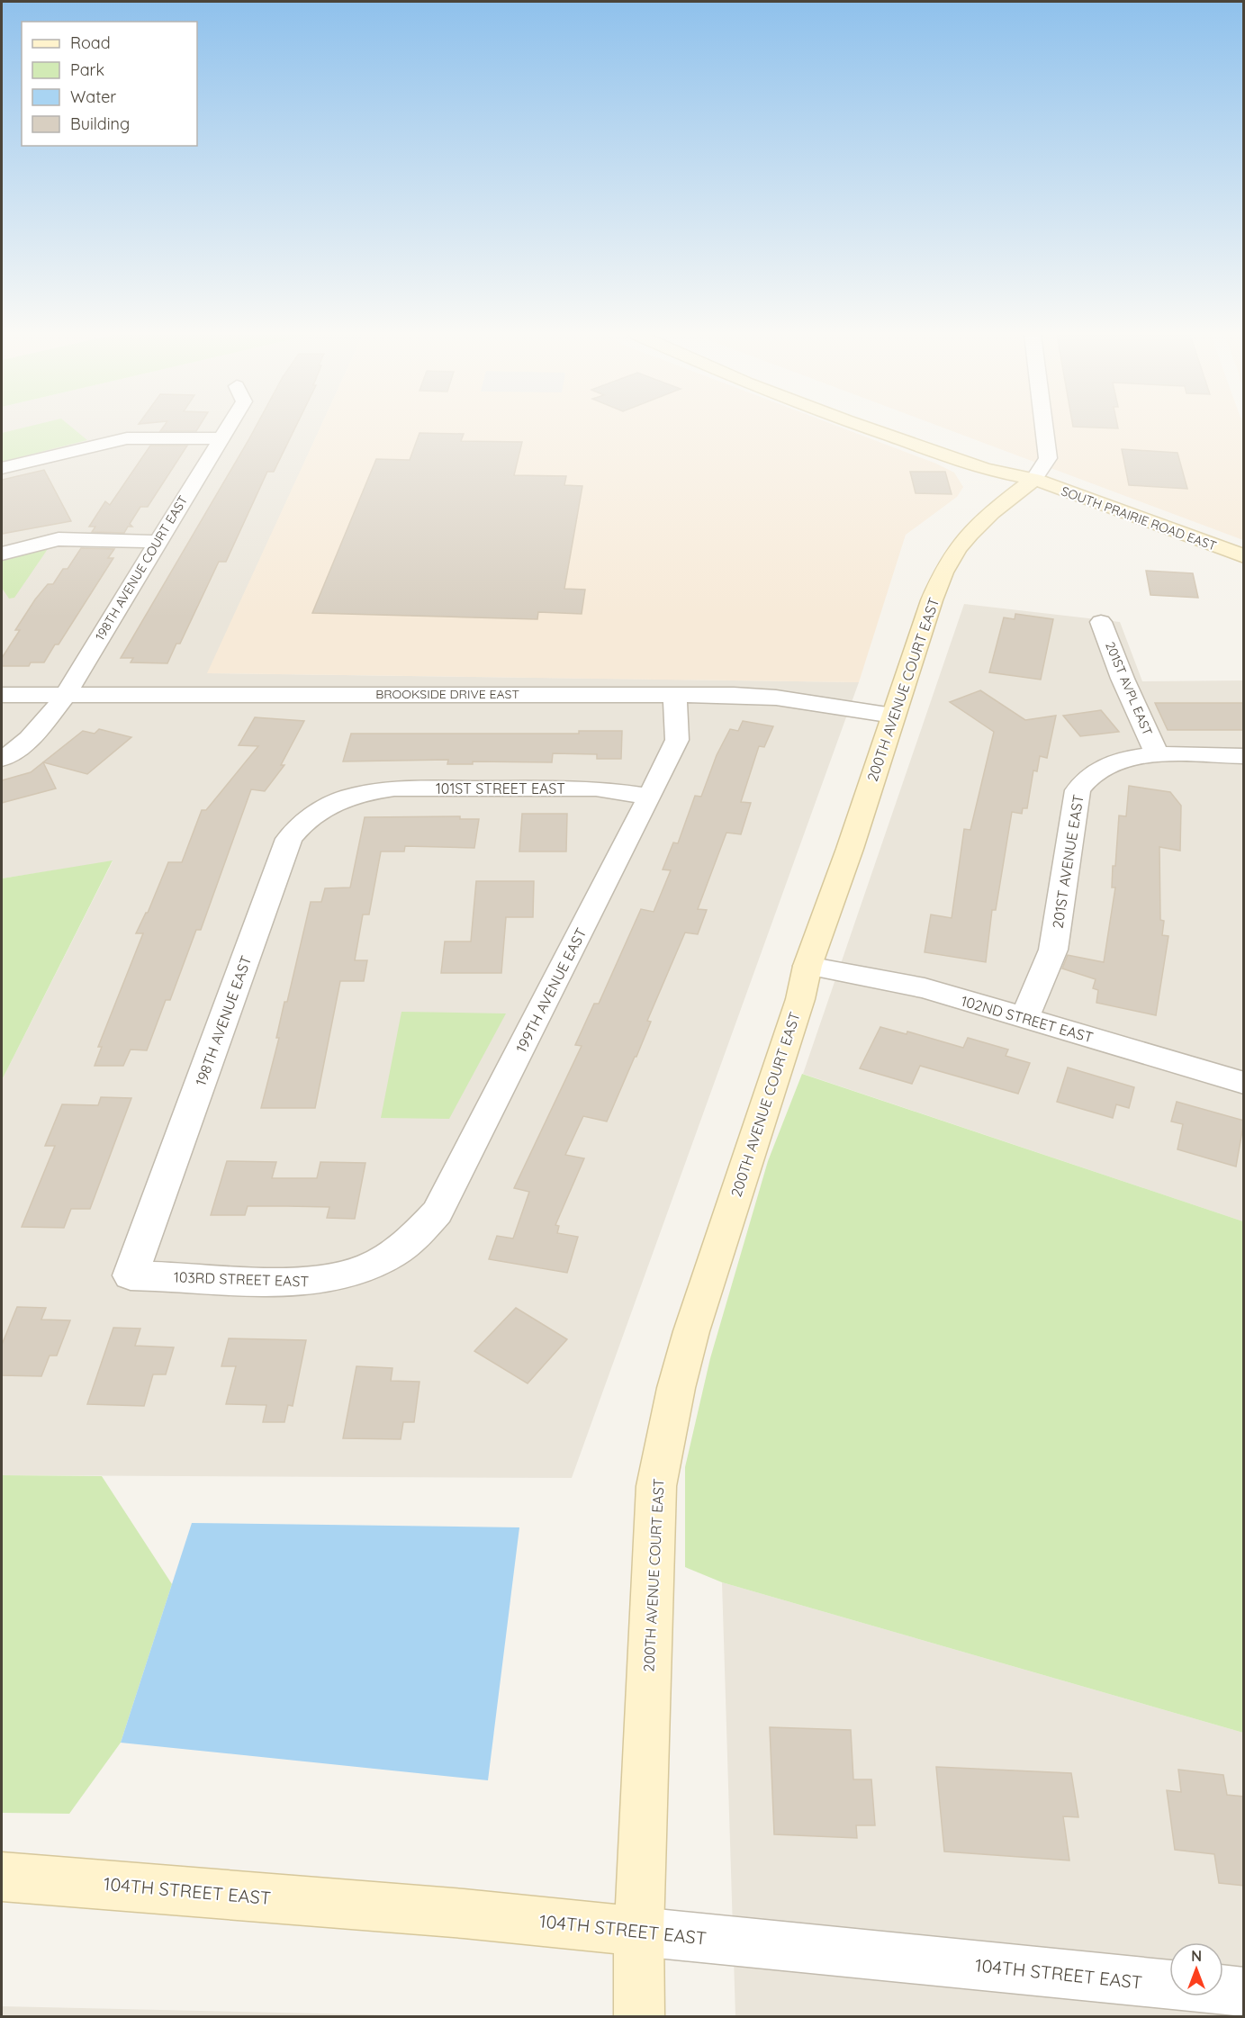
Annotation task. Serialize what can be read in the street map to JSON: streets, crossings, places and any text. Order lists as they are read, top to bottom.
{
  "streets": {
    "main road": ["SOUTH PRAIRIE ROAD EAST", "200TH AVENUE COURT EAST", "104TH STREET EAST"],
    "street": [
      "198TH AVENUE COURT EAST",
      "201ST AVPL EAST",
      "BROOKSIDE DRIVE EAST",
      "101ST STREET EAST",
      "201ST AVENUE EAST",
      "199TH AVENUE EAST",
      "102ND STREET EAST",
      "198TH AVENUE EAST",
      "103RD STREET EAST"
    ]
  },
  "crossings": [
    ["SOUTH PRAIRIE ROAD EAST", "200TH AVENUE COURT EAST"],
    ["198TH AVENUE COURT EAST", "BROOKSIDE DRIVE EAST"],
    ["201ST AVPL EAST", "201ST AVENUE EAST"],
    ["200TH AVENUE COURT EAST", "BROOKSIDE DRIVE EAST"],
    ["200TH AVENUE COURT EAST", "102ND STREET EAST"],
    ["200TH AVENUE COURT EAST", "104TH STREET EAST"],
    ["BROOKSIDE DRIVE EAST", "199TH AVENUE EAST"],
    ["101ST STREET EAST", "199TH AVENUE EAST"],
    ["101ST STREET EAST", "198TH AVENUE EAST"],
    ["201ST AVENUE EAST", "102ND STREET EAST"],
    ["199TH AVENUE EAST", "103RD STREET EAST"],
    ["198TH AVENUE EAST", "103RD STREET EAST"]
  ],
  "legend": [
    "Road",
    "Park",
    "Water",
    "Building"
  ],
  "north": "top"
}
